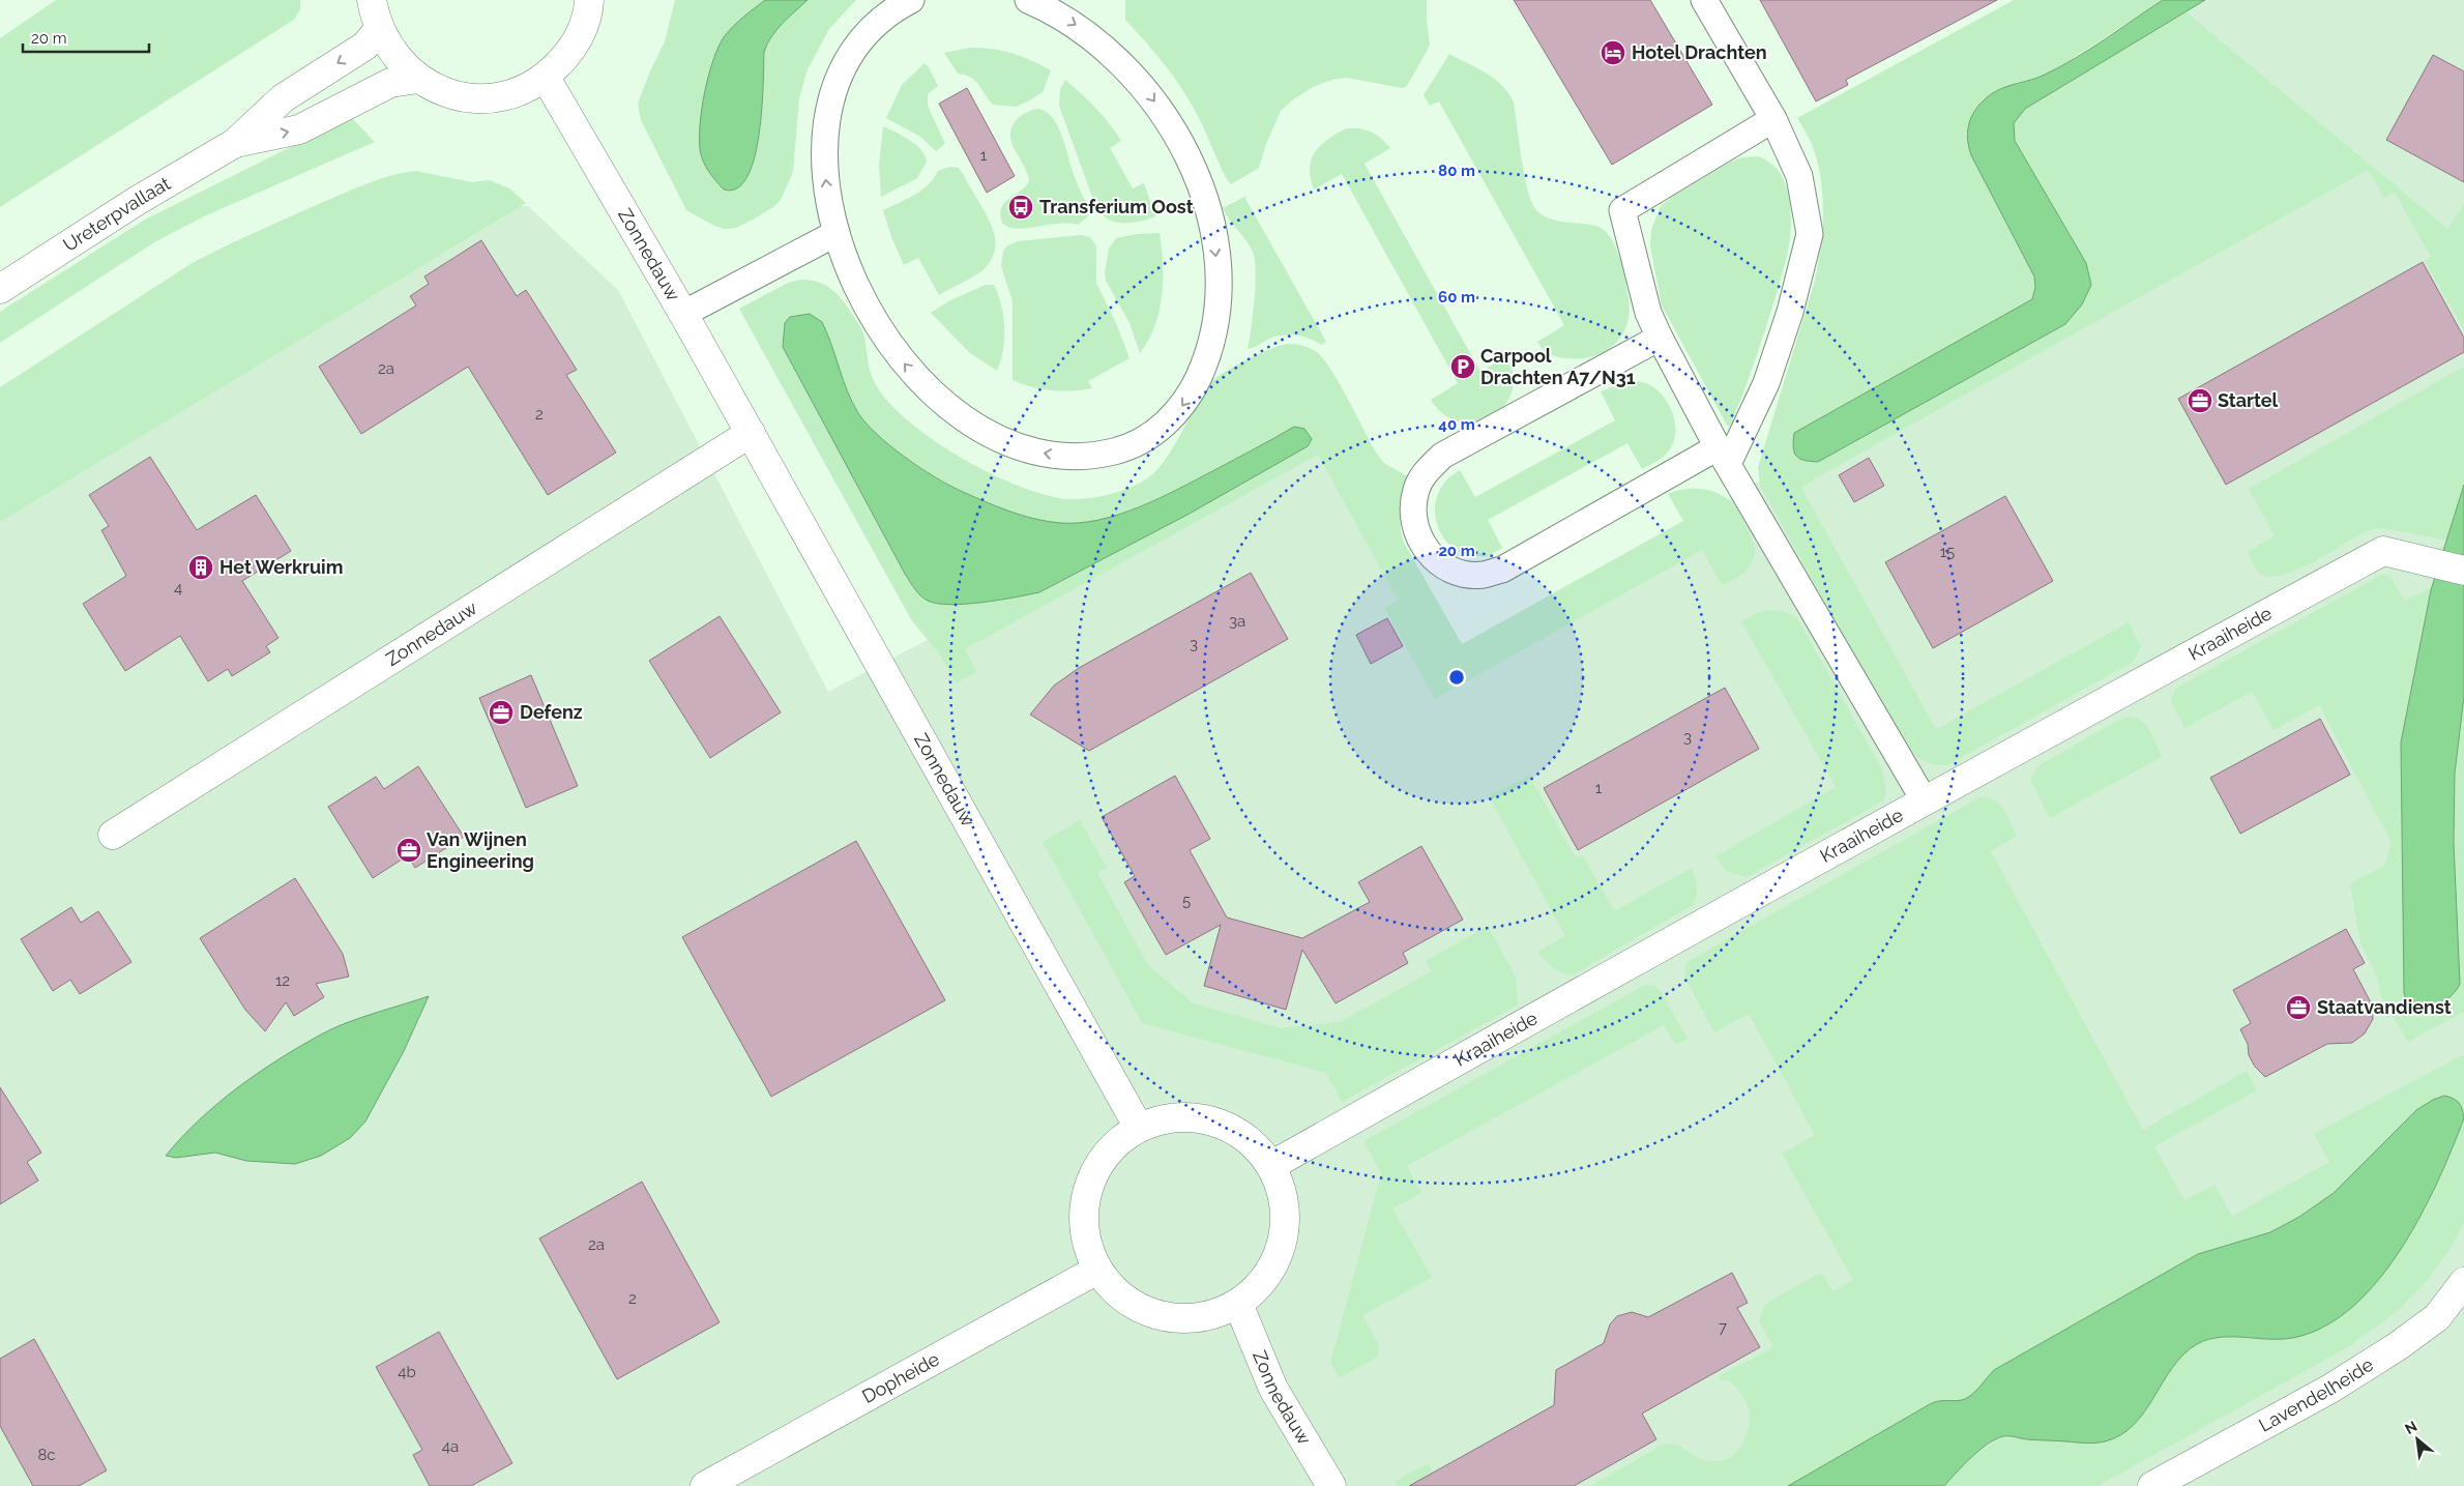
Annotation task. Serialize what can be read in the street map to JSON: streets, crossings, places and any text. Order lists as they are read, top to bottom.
{
  "streets": {
    "street": [
      "Ureterpvallaat",
      "Zonnedauw",
      "Kraaiheide",
      "Dopheide",
      "Lavendelheide"
    ]
  },
  "places": {
    "hotel": ["Hotel Drachten"],
    "bus stop": ["Transferium Oost"],
    "parking": ["Carpool Drachten A7/N31"],
    "office": [
      "Startel",
      "Defenz",
      "Van Wijnen Engineering",
      "Staatvandienst"
    ],
    "building": ["Het Werkruim"]
  },
  "house_numbers": [
    "1",
    "2a",
    "2",
    "15",
    "4",
    "3a",
    "3",
    "3",
    "1",
    "5",
    "12",
    "2a",
    "2",
    "7",
    "4b",
    "4a",
    "8c"
  ],
  "scale_bar": "20 m",
  "north": "top left",
  "rings": [
    "80 m",
    "60 m",
    "40 m",
    "20 m"
  ]
}
